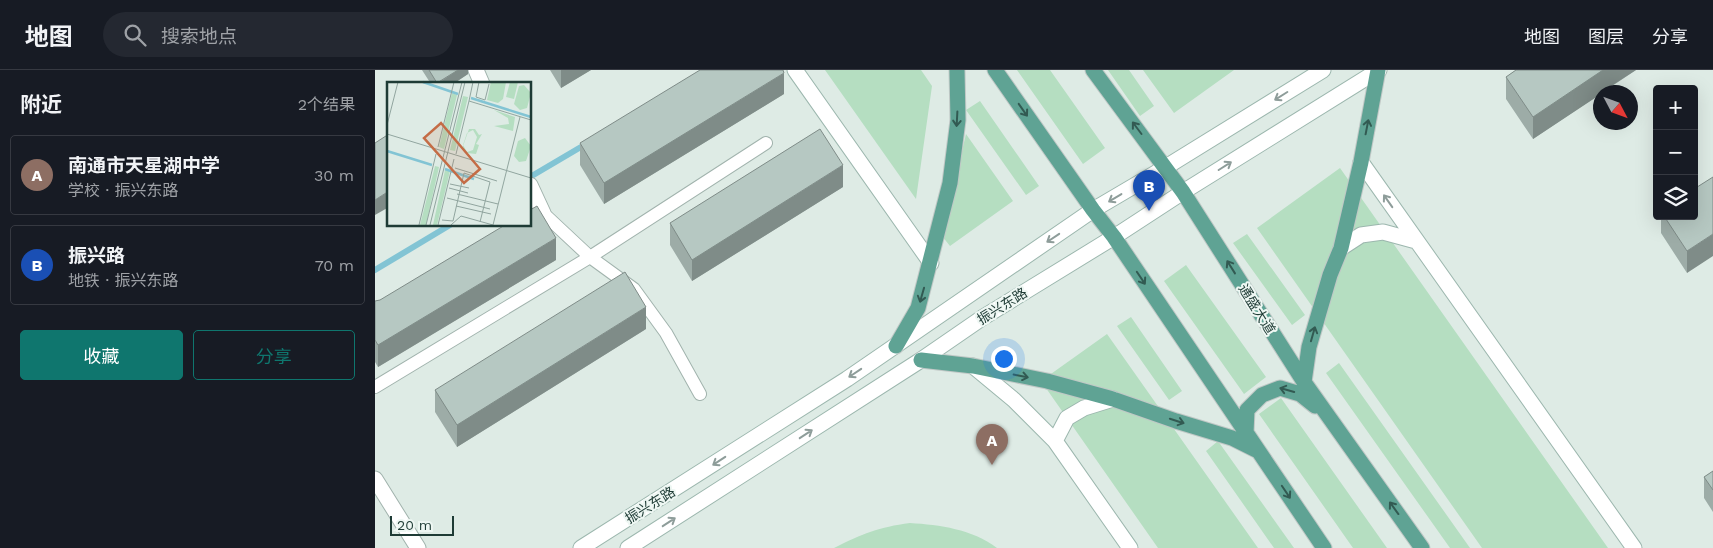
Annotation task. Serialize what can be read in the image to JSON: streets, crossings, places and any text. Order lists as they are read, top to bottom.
{
  "streets": {
    "main road": ["振兴东路", "通盛大道"]
  },
  "crossings": [
    ["振兴东路", "通盛大道"]
  ],
  "scale_bar": "20 m",
  "north": "bottom right",
  "page": {
    "header": "地图",
    "search": "搜索地点",
    "nav": ["地图", "图层", "分享"],
    "heading": ["附近", "2个结果"],
    "map_buttons": ["+", "−"],
    "list": [
      {
        "mark": "A",
        "name": "南通市天星湖中学",
        "note": "学校 · 振兴东路",
        "value": "30 m"
      },
      {
        "mark": "B",
        "name": "振兴路",
        "note": "地铁 · 振兴东路",
        "value": "70 m"
      }
    ],
    "pins": ["B", "A"],
    "buttons": ["收藏", "分享"],
    "scale": "20 m"
  }
}
